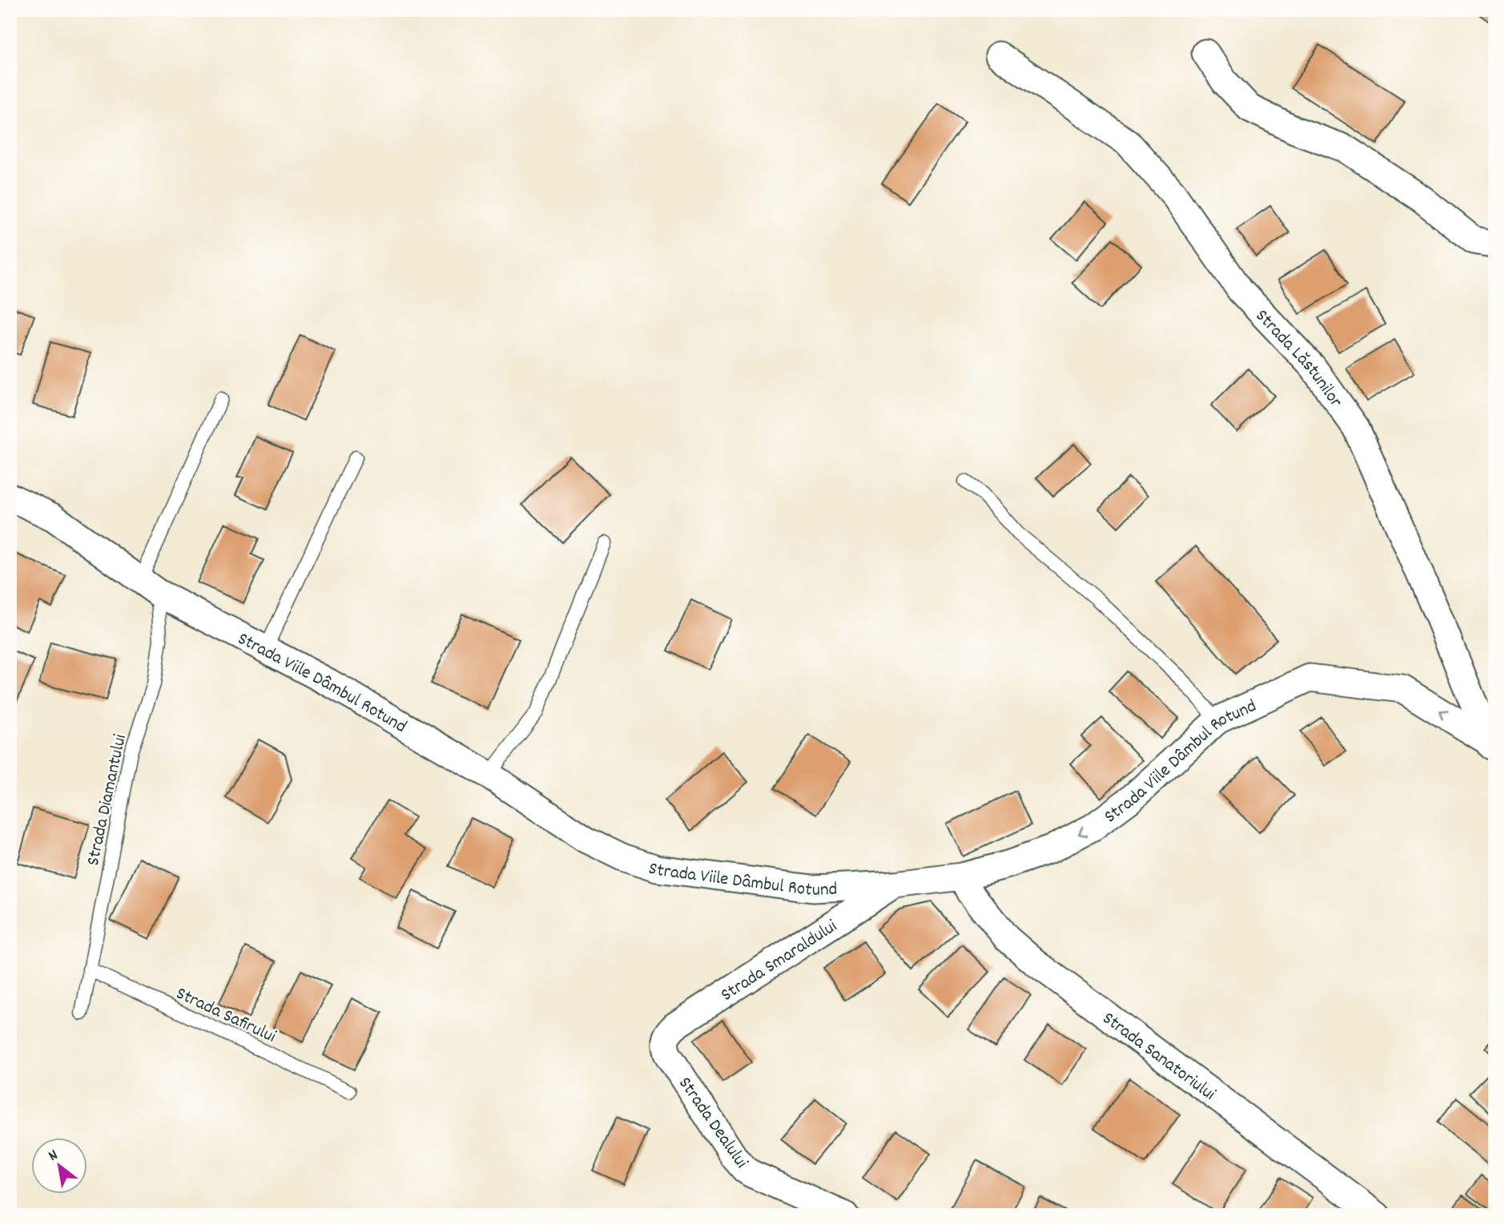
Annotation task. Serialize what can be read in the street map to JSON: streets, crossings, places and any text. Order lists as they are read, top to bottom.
{
  "streets": {
    "street": [
      "Strada Lăstunilor",
      "Strada Viile Dâmbul Rotund",
      "Strada Smaraldului",
      "Strada Sanatoriului",
      "Strada Dealului"
    ],
    "lane": ["Strada Diamantului", "Strada Safirului"]
  },
  "crossings": [
    ["Strada Lăstunilor", "Strada Viile Dâmbul Rotund"],
    ["Strada Viile Dâmbul Rotund", "Strada Diamantului"],
    ["Strada Viile Dâmbul Rotund", "Strada Smaraldului"],
    ["Strada Viile Dâmbul Rotund", "Strada Sanatoriului"],
    ["Strada Diamantului", "Strada Safirului"],
    ["Strada Smaraldului", "Strada Dealului"]
  ],
  "north": "top left"
}
